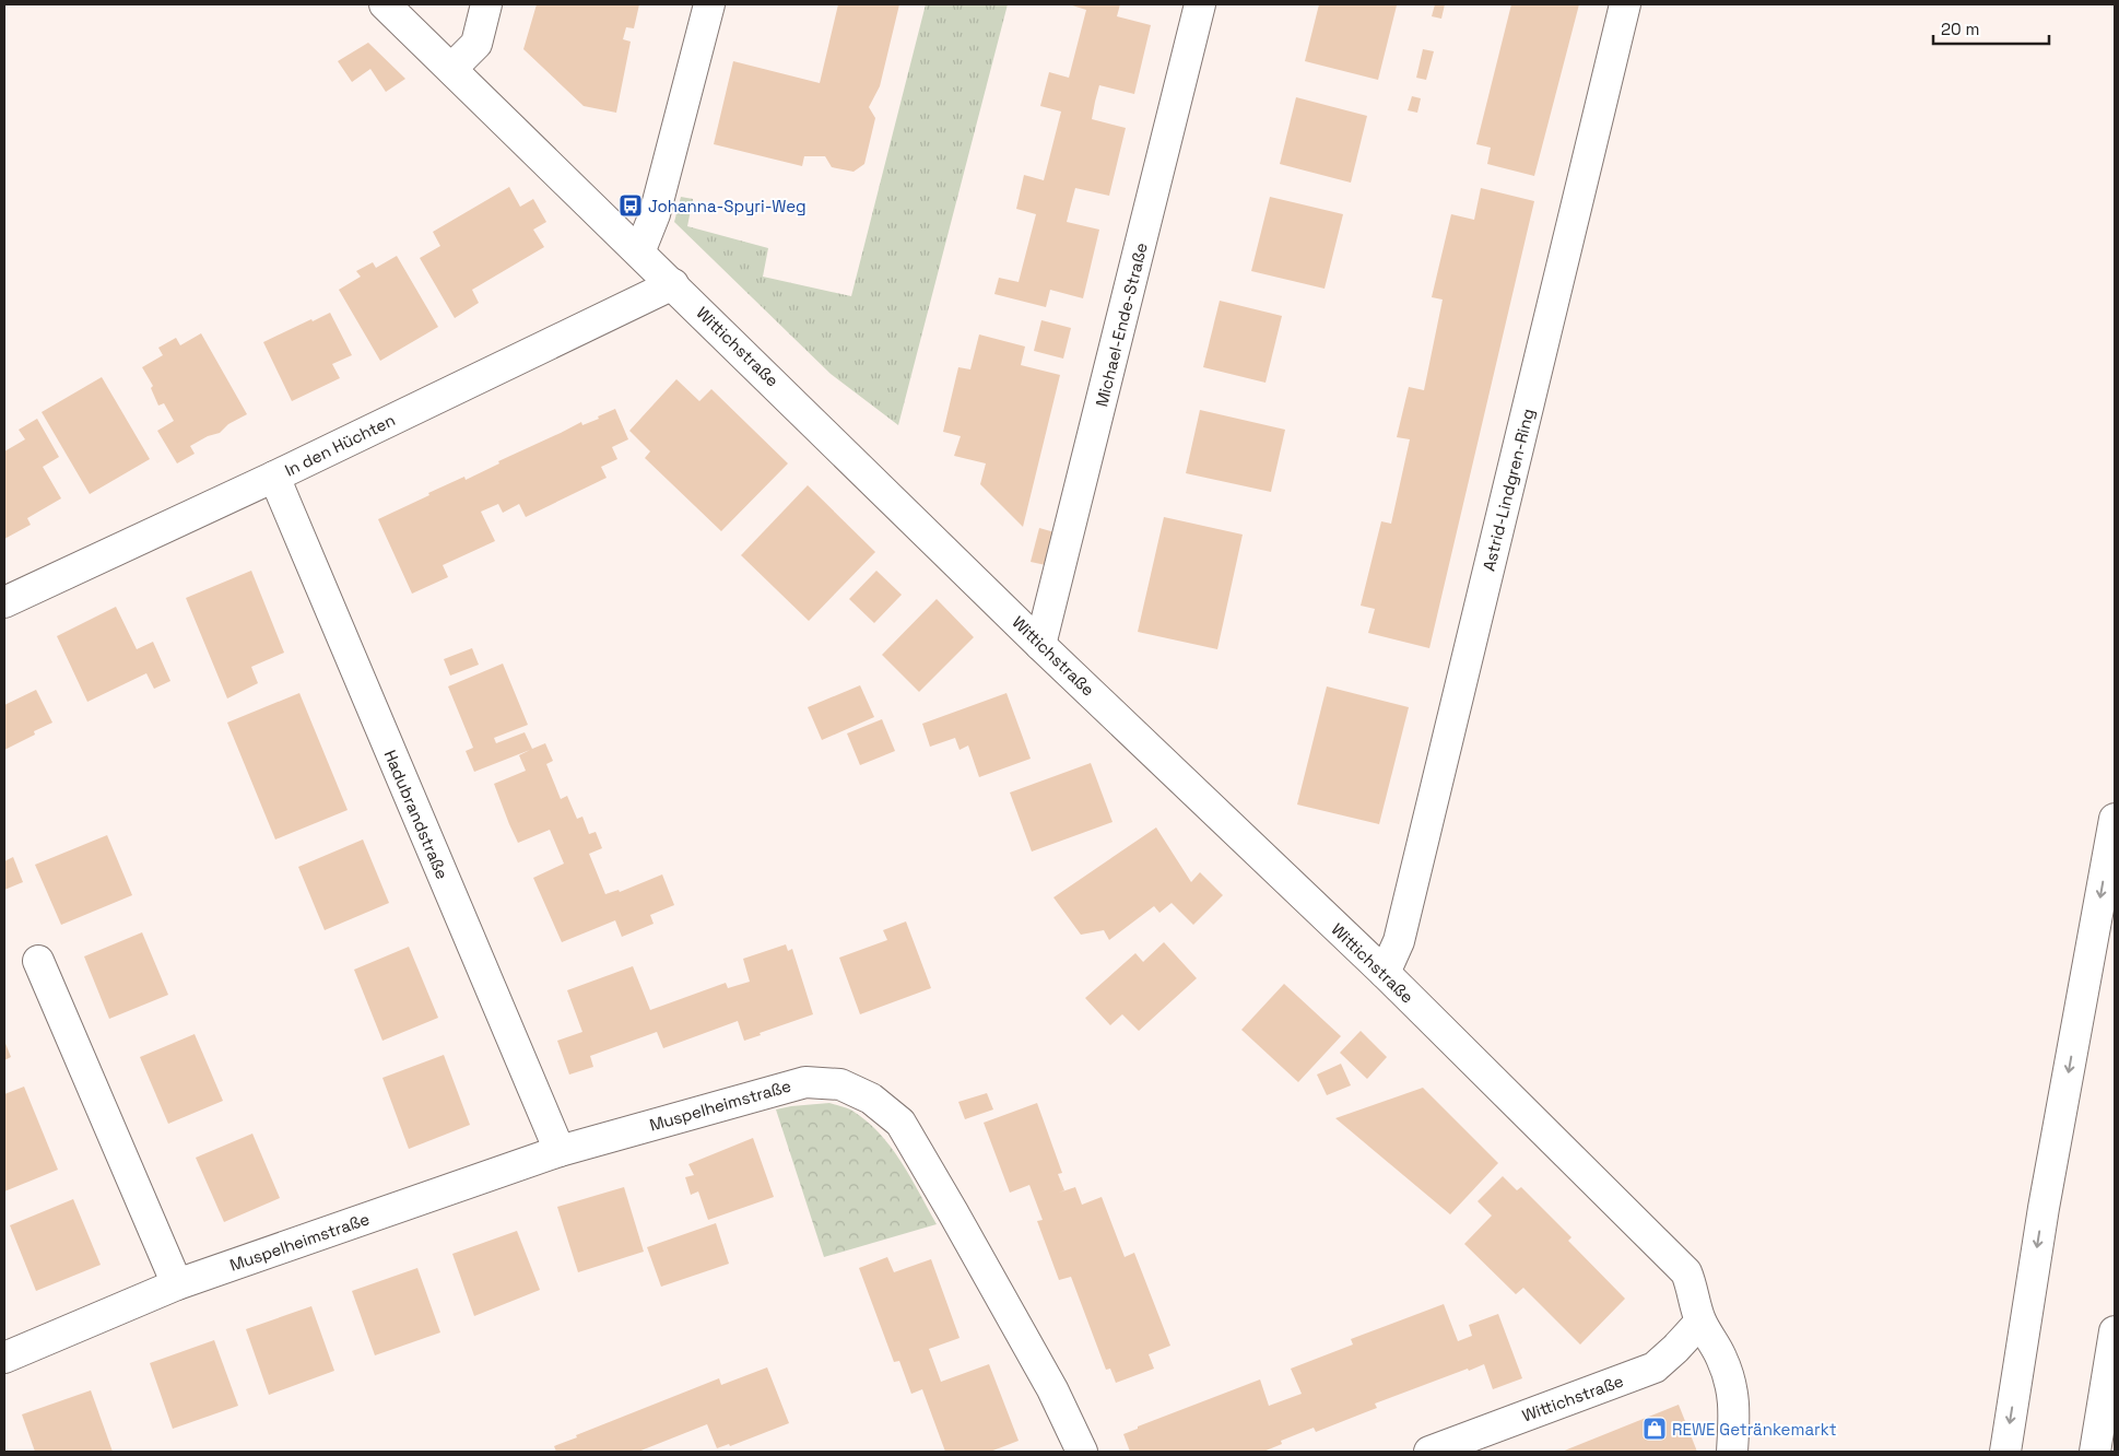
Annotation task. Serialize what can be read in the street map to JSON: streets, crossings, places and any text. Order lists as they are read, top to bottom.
{
  "streets": {
    "main road": [
      "Michael-Ende-Straße",
      "Wittichstraße",
      "In den Hüchten",
      "Astrid-Lindgren-Ring",
      "Hadubrandstraße",
      "Muspelheimstraße"
    ]
  },
  "crossings": [
    ["Michael-Ende-Straße", "Wittichstraße"],
    ["Wittichstraße", "In den Hüchten"],
    ["Wittichstraße", "Astrid-Lindgren-Ring"],
    ["In den Hüchten", "Hadubrandstraße"],
    ["Hadubrandstraße", "Muspelheimstraße"]
  ],
  "places": {
    "bus stop": ["Johanna-Spyri-Weg"],
    "shop": ["REWE Getränkemarkt"]
  },
  "scale_bar": "20 m"
}
